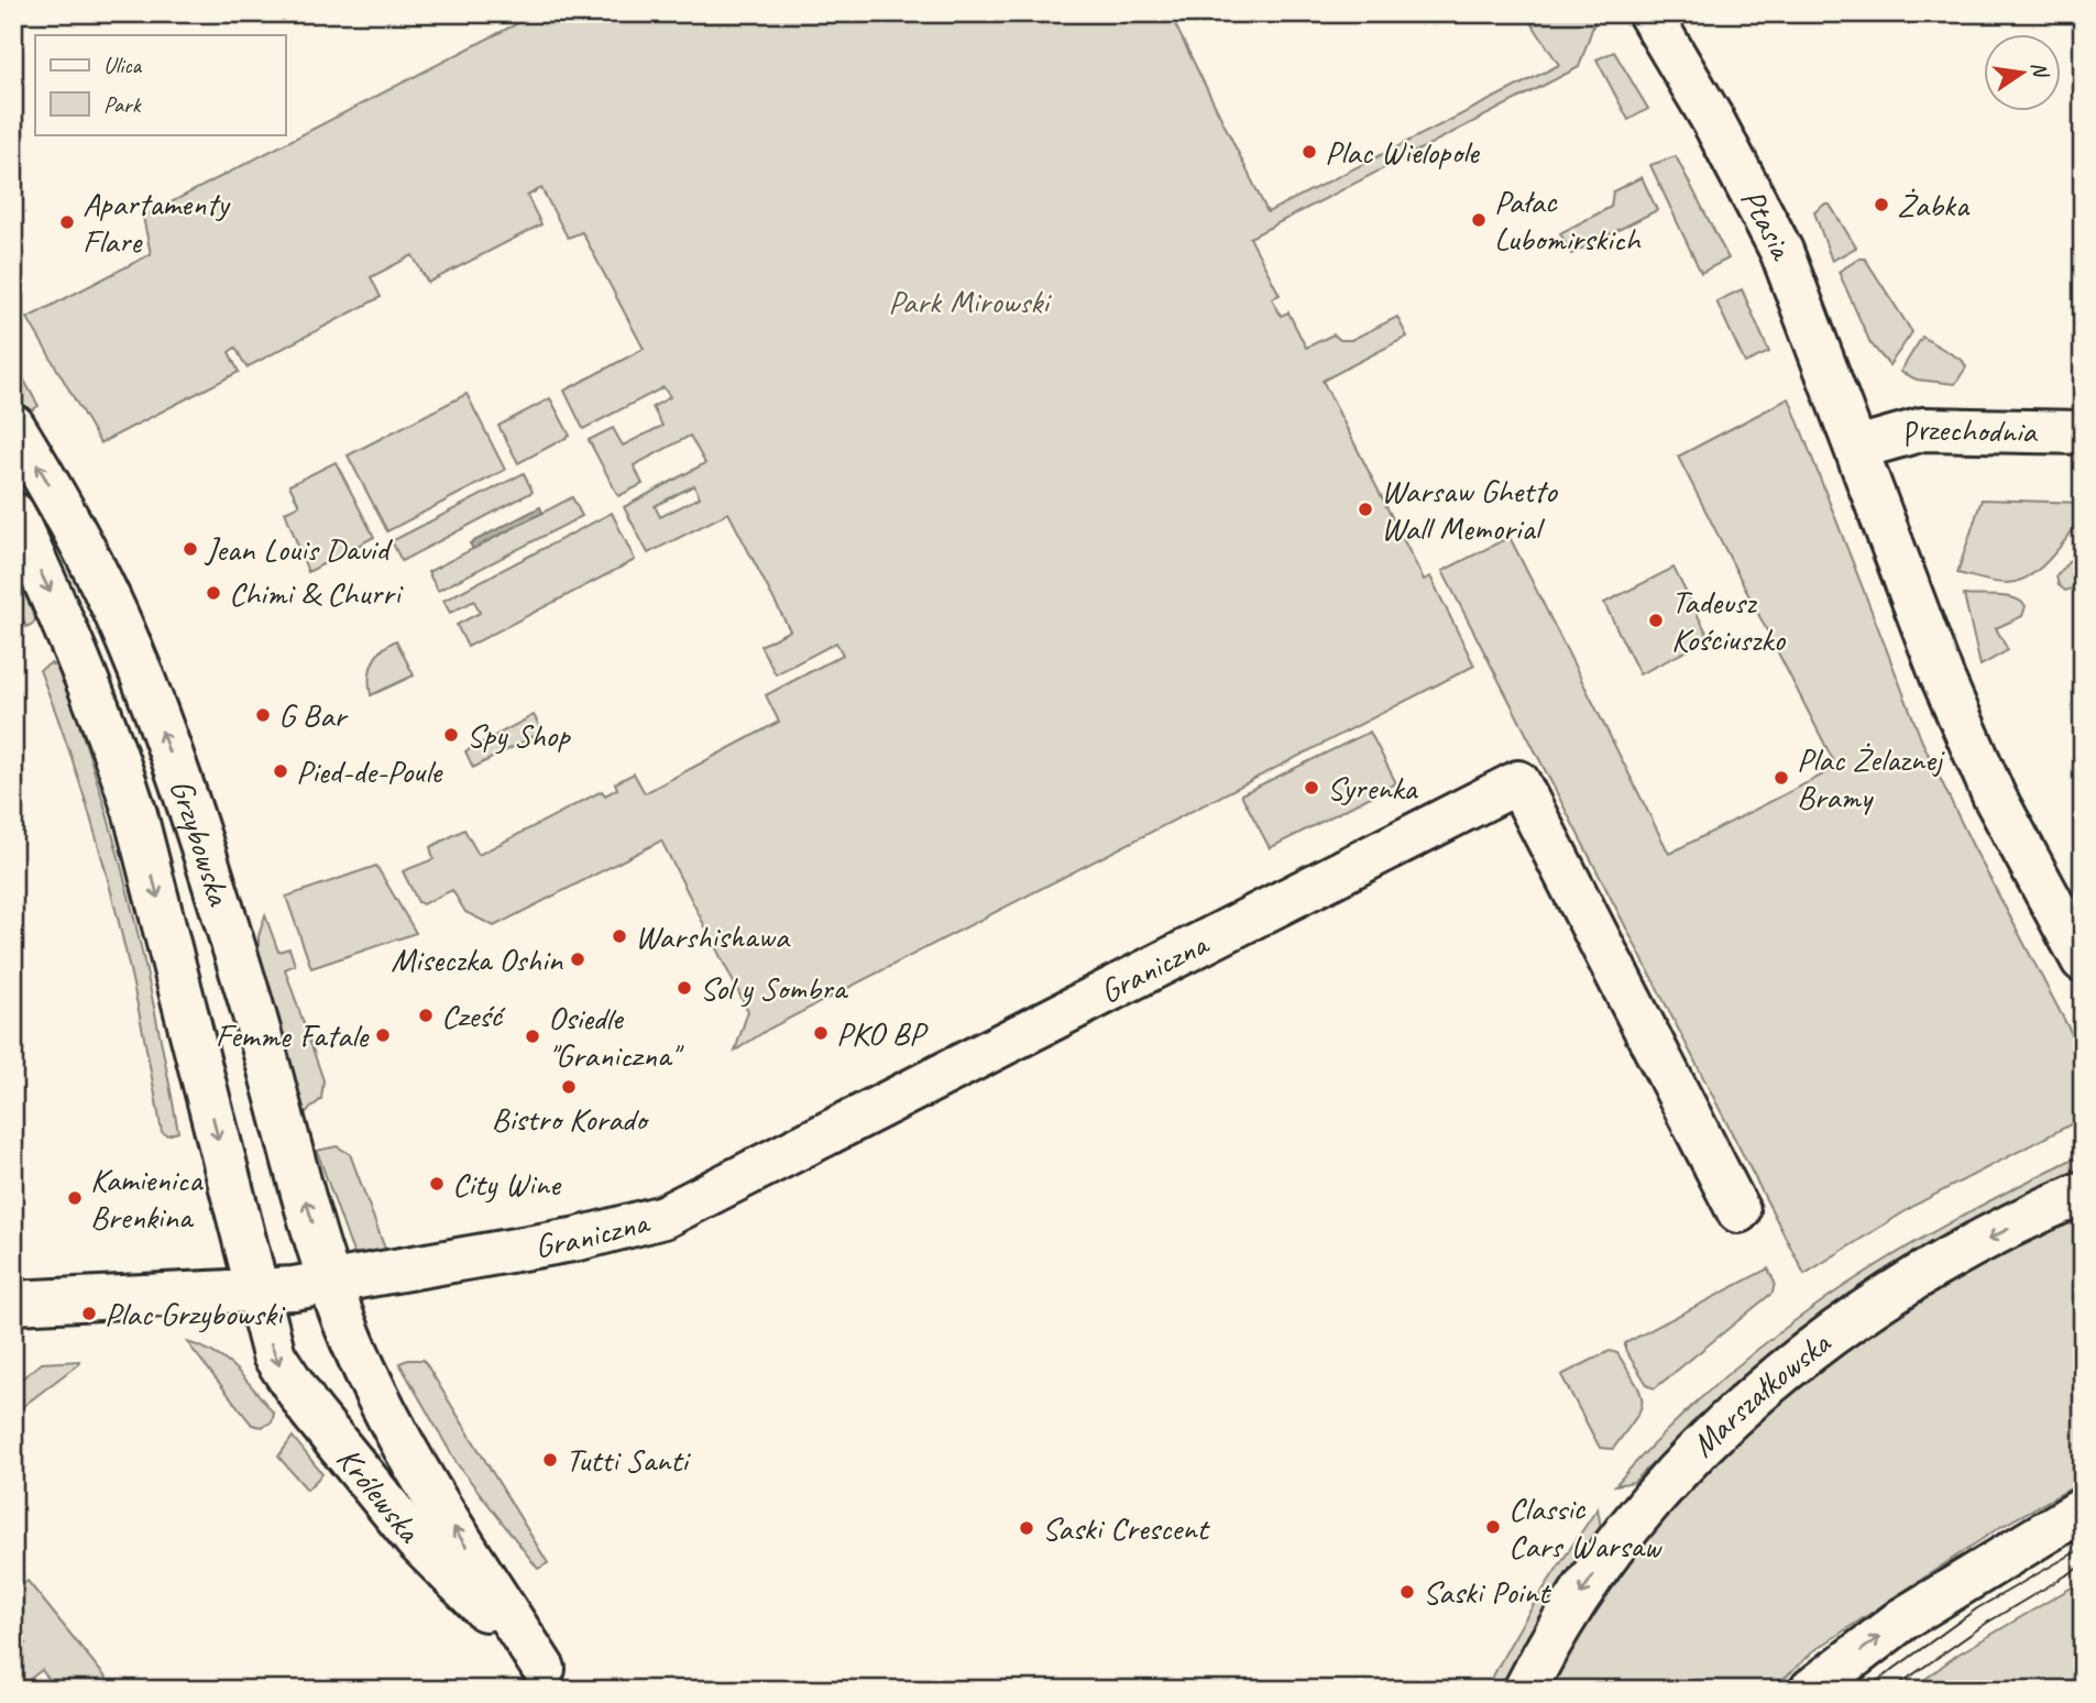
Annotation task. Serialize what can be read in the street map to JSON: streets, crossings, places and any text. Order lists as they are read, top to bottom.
{
  "streets": {
    "street": [
      "Ptasia",
      "Przechodnia",
      "Grzybowska",
      "Graniczna",
      "Marszałkowska",
      "Królewska"
    ]
  },
  "crossings": [
    ["Ptasia", "Przechodnia"],
    ["Grzybowska", "Graniczna"],
    ["Grzybowska", "Królewska"],
    ["Graniczna", "Królewska"]
  ],
  "parks": ["Park Mirowski"],
  "places": [
    "Plac Wielopole",
    "Żabka",
    "Pałac Lubomirskich",
    "Apartamenty Flare",
    "Warsaw Ghetto Wall Memorial",
    "Jean Louis David",
    "Chimi & Churri",
    "Tadeusz Kościuszko",
    "G Bar",
    "Spy Shop",
    "Pied-de-Poule",
    "Plac Żelaznej Bramy",
    "Syrenka",
    "Warshishawa",
    "Miseczka Oshin",
    "Sol y Sombra",
    "Cześć",
    "PKO BP",
    "Femme Fatale",
    "Osiedle \"Graniczna\"",
    "Bistro Korado",
    "City Wine",
    "Kamienica Brenkina",
    "Plac Grzybowski",
    "Tutti Santi",
    "Classic Cars Warsaw",
    "Saski Crescent",
    "Saski Point"
  ],
  "legend": ["Ulica", "Park"],
  "north": "right"
}
